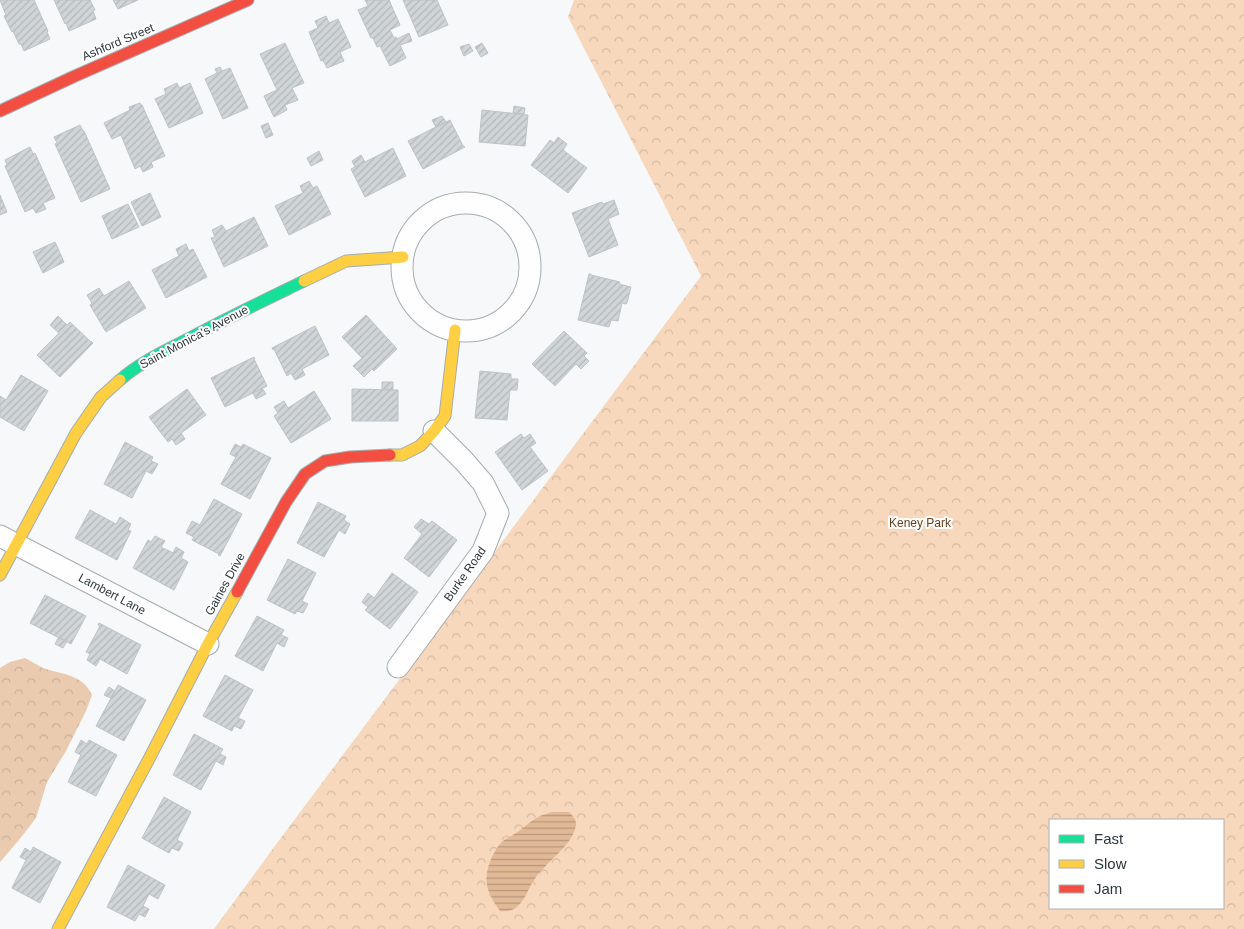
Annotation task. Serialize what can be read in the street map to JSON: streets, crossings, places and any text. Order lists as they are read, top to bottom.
{
  "streets": {
    "street": [
      "Ashford Street",
      "Saint Monica's Avenue",
      "Burke Road",
      "Gaines Drive",
      "Lambert Lane"
    ]
  },
  "crossings": [
    ["Saint Monica's Avenue", "Gaines Drive"],
    ["Saint Monica's Avenue", "Lambert Lane"],
    ["Burke Road", "Gaines Drive"],
    ["Gaines Drive", "Lambert Lane"]
  ],
  "parks": ["Keney Park"],
  "legend": ["Fast", "Slow", "Jam"]
}
